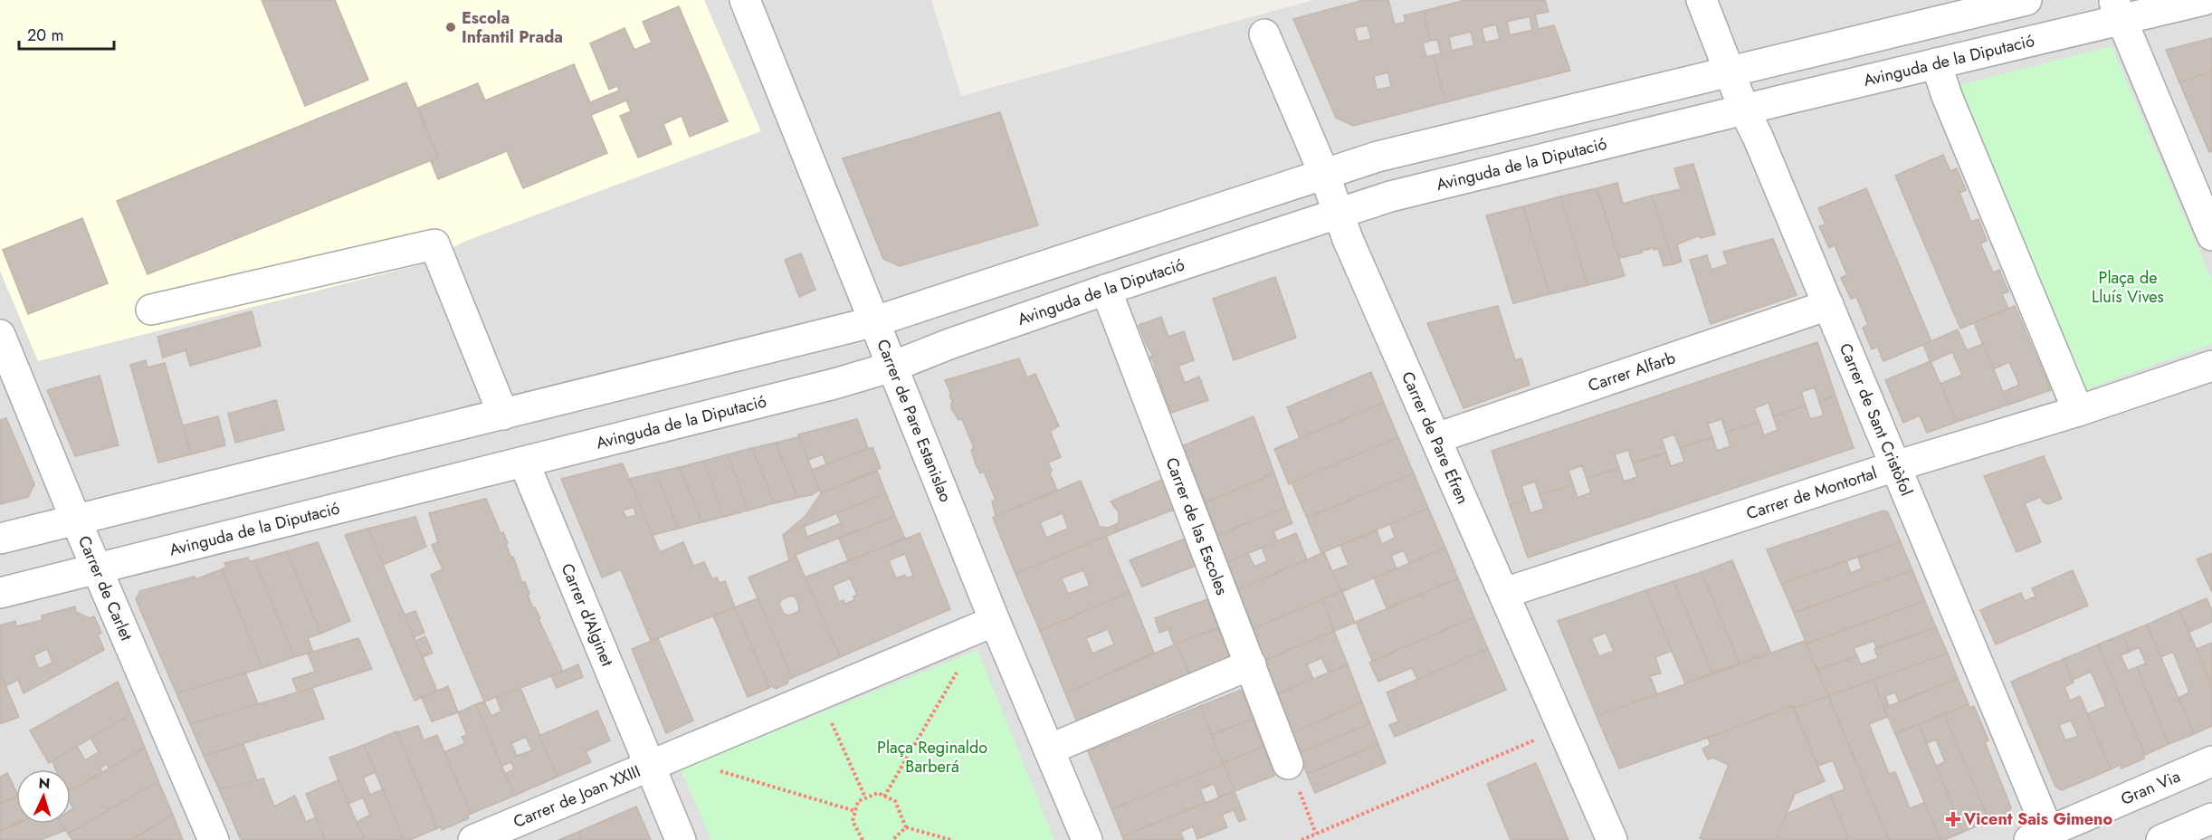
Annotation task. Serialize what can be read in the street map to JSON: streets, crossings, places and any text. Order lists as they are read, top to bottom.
{
  "streets": {
    "street": [
      "Avinguda de la Diputació",
      "Carrer Alfarb",
      "Carrer de Sant Cristòfol",
      "Carrer de Pare Estanislao",
      "Carrer de Pare Efren",
      "Carrer de Montortal",
      "Carrer de las Escoles",
      "Carrer de Carlet",
      "Carrer d'Alginet",
      "Gran Via",
      "Carrer de Joan XXIII"
    ]
  },
  "crossings": [
    ["Avinguda de la Diputació", "Carrer de Sant Cristòfol"],
    ["Avinguda de la Diputació", "Carrer de Pare Estanislao"],
    ["Avinguda de la Diputació", "Carrer de Pare Efren"],
    ["Avinguda de la Diputació", "Carrer de las Escoles"],
    ["Avinguda de la Diputació", "Carrer de Carlet"],
    ["Avinguda de la Diputació", "Carrer d'Alginet"],
    ["Carrer Alfarb", "Carrer de Sant Cristòfol"],
    ["Carrer Alfarb", "Carrer de Pare Efren"],
    ["Carrer de Sant Cristòfol", "Carrer de Montortal"],
    ["Carrer de Sant Cristòfol", "Gran Via"],
    ["Carrer de Pare Efren", "Carrer de Montortal"],
    ["Carrer d'Alginet", "Carrer de Joan XXIII"]
  ],
  "parks": ["Plaça de Lluís Vives", "Plaça Reginaldo Barberá"],
  "places": {
    "other": ["Escola Infantil Prada"],
    "health": ["Vicent Sais Gimeno"]
  },
  "scale_bar": "20 m",
  "north": "top"
}
